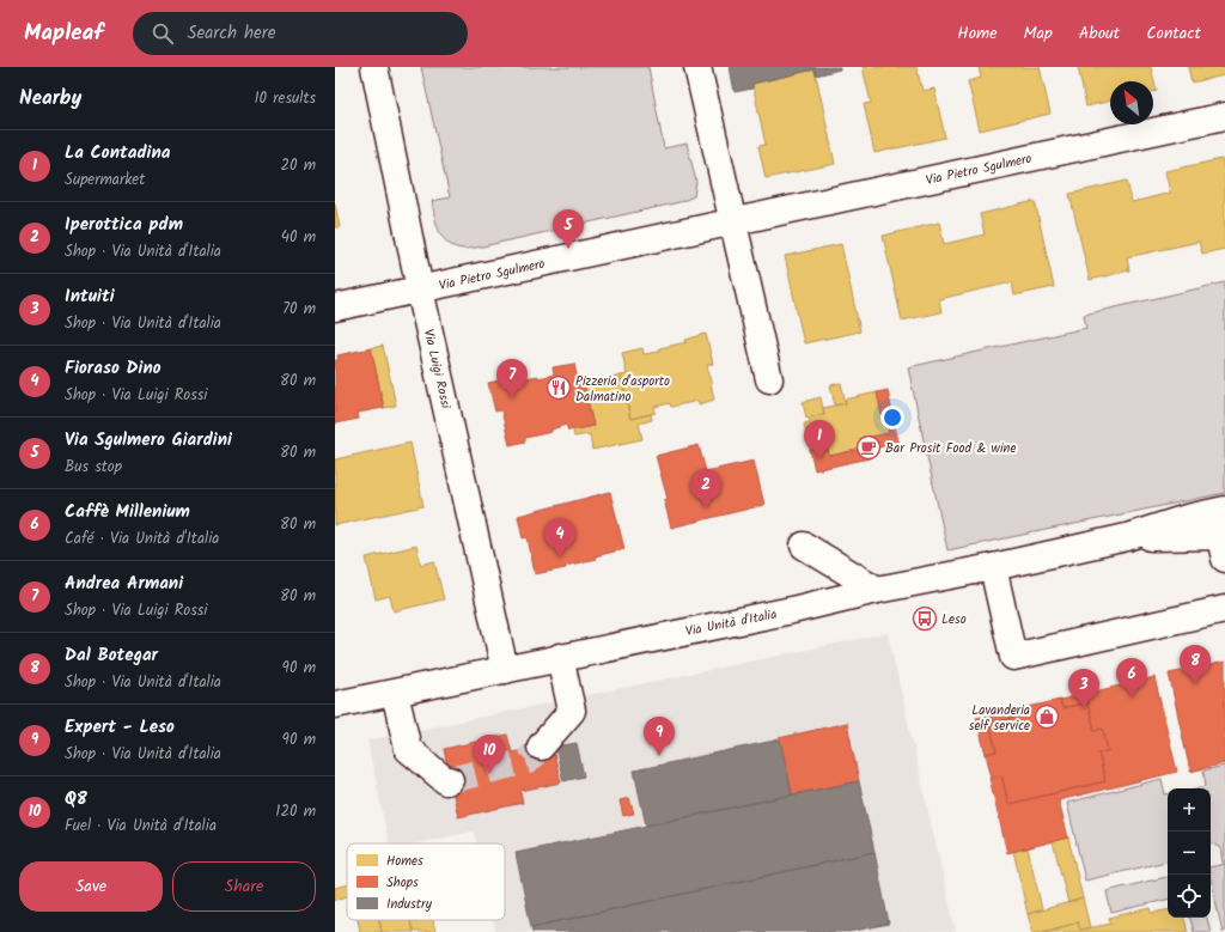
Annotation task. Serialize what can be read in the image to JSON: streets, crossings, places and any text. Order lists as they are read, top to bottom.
{
  "streets": {
    "street": ["Via Pietro Sgulmero", "Via Luigi Rossi", "Via Unità d'Italia"]
  },
  "crossings": [
    ["Via Pietro Sgulmero", "Via Luigi Rossi"],
    ["Via Luigi Rossi", "Via Unità d'Italia"]
  ],
  "places": {
    "restaurant": ["Pizzeria d'asporto Dalmatino"],
    "cafe": ["Bar Prosit Food & wine"],
    "bus stop": ["Leso"],
    "shop": ["Lavanderia self service"]
  },
  "legend": ["Homes", "Shops", "Industry"],
  "north": "top left",
  "page": {
    "header": "Mapleaf",
    "search": "Search here",
    "nav": [
      "Home",
      "Map",
      "About",
      "Contact"
    ],
    "heading": ["Nearby", "10 results"],
    "list": [
      {
        "mark": "1",
        "name": "La Contadina",
        "note": "Supermarket",
        "value": "20 m"
      },
      {
        "mark": "2",
        "name": "Iperottica pdm",
        "note": "Shop · Via Unità d'Italia",
        "value": "40 m"
      },
      {
        "mark": "3",
        "name": "Intuiti",
        "note": "Shop · Via Unità d'Italia",
        "value": "70 m"
      },
      {
        "mark": "4",
        "name": "Fioraso Dino",
        "note": "Shop · Via Luigi Rossi",
        "value": "80 m"
      },
      {
        "mark": "5",
        "name": "Via Sgulmero Giardini",
        "note": "Bus stop",
        "value": "80 m"
      },
      {
        "mark": "6",
        "name": "Caffè Millenium",
        "note": "Café · Via Unità d'Italia",
        "value": "80 m"
      },
      {
        "mark": "7",
        "name": "Andrea Armani",
        "note": "Shop · Via Luigi Rossi",
        "value": "80 m"
      },
      {
        "mark": "8",
        "name": "Dal Botegar",
        "note": "Shop · Via Unità d'Italia",
        "value": "90 m"
      },
      {
        "mark": "9",
        "name": "Expert - Leso",
        "note": "Shop · Via Unità d'Italia",
        "value": "90 m"
      },
      {
        "mark": "10",
        "name": "Q8",
        "note": "Fuel · Via Unità d'Italia",
        "value": "120 m"
      }
    ],
    "pins": [
      "5",
      "7",
      "1",
      "2",
      "4",
      "8",
      "6",
      "3",
      "9",
      "10"
    ],
    "map_buttons": ["+", "−"],
    "buttons": ["Save", "Share"]
  }
}
